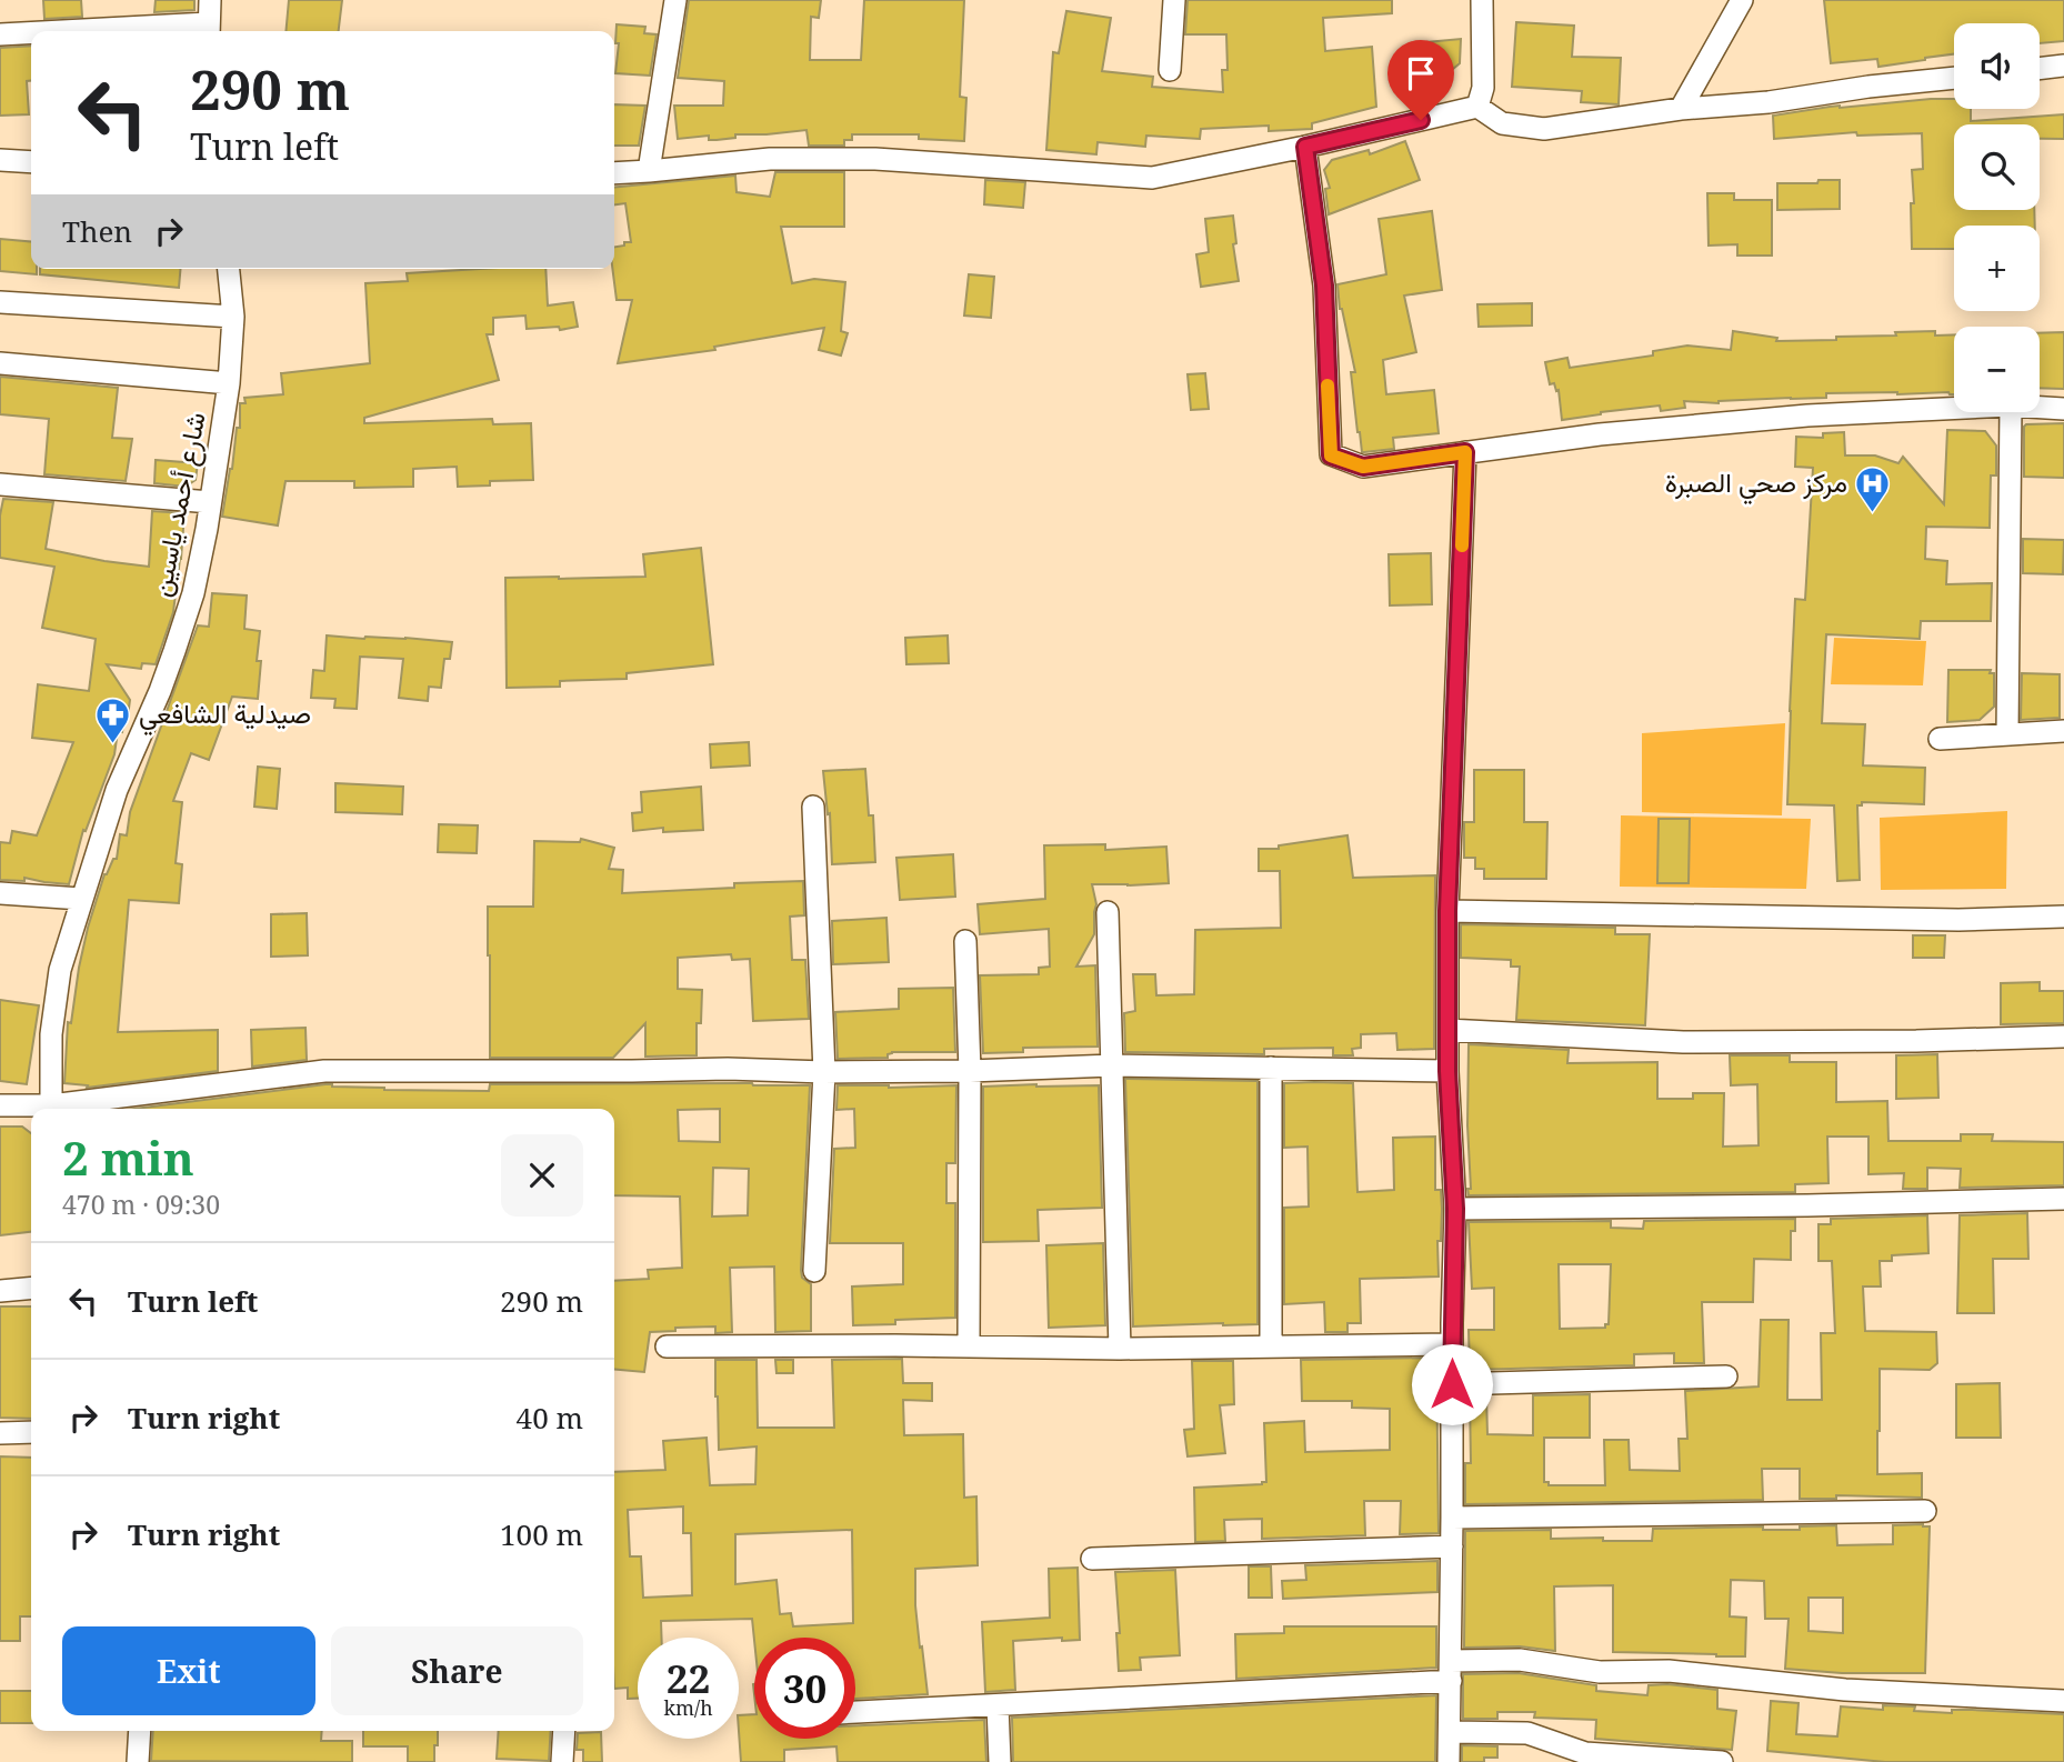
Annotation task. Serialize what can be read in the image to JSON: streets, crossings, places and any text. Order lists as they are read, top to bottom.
{
  "streets": {
    "street": ["شارع أحمد ياسين"]
  },
  "places": {
    "hospital": ["مركز صحي الصبرة"],
    "pharmacy": ["صيدلية الشافعي"]
  },
  "page": {
    "map_buttons": ["+", "−"],
    "turn": ["290 m", "Turn left"],
    "then": "Then",
    "heading": ["2 min", "470 m · 09:30"],
    "list": [
      {
        "name": "Turn left",
        "value": "290 m"
      },
      {
        "name": "Turn right",
        "value": "40 m"
      },
      {
        "name": "Turn right",
        "value": "100 m"
      }
    ],
    "buttons": ["Exit", "Share"],
    "speed": "22 km/h",
    "limit": "30"
  }
}
